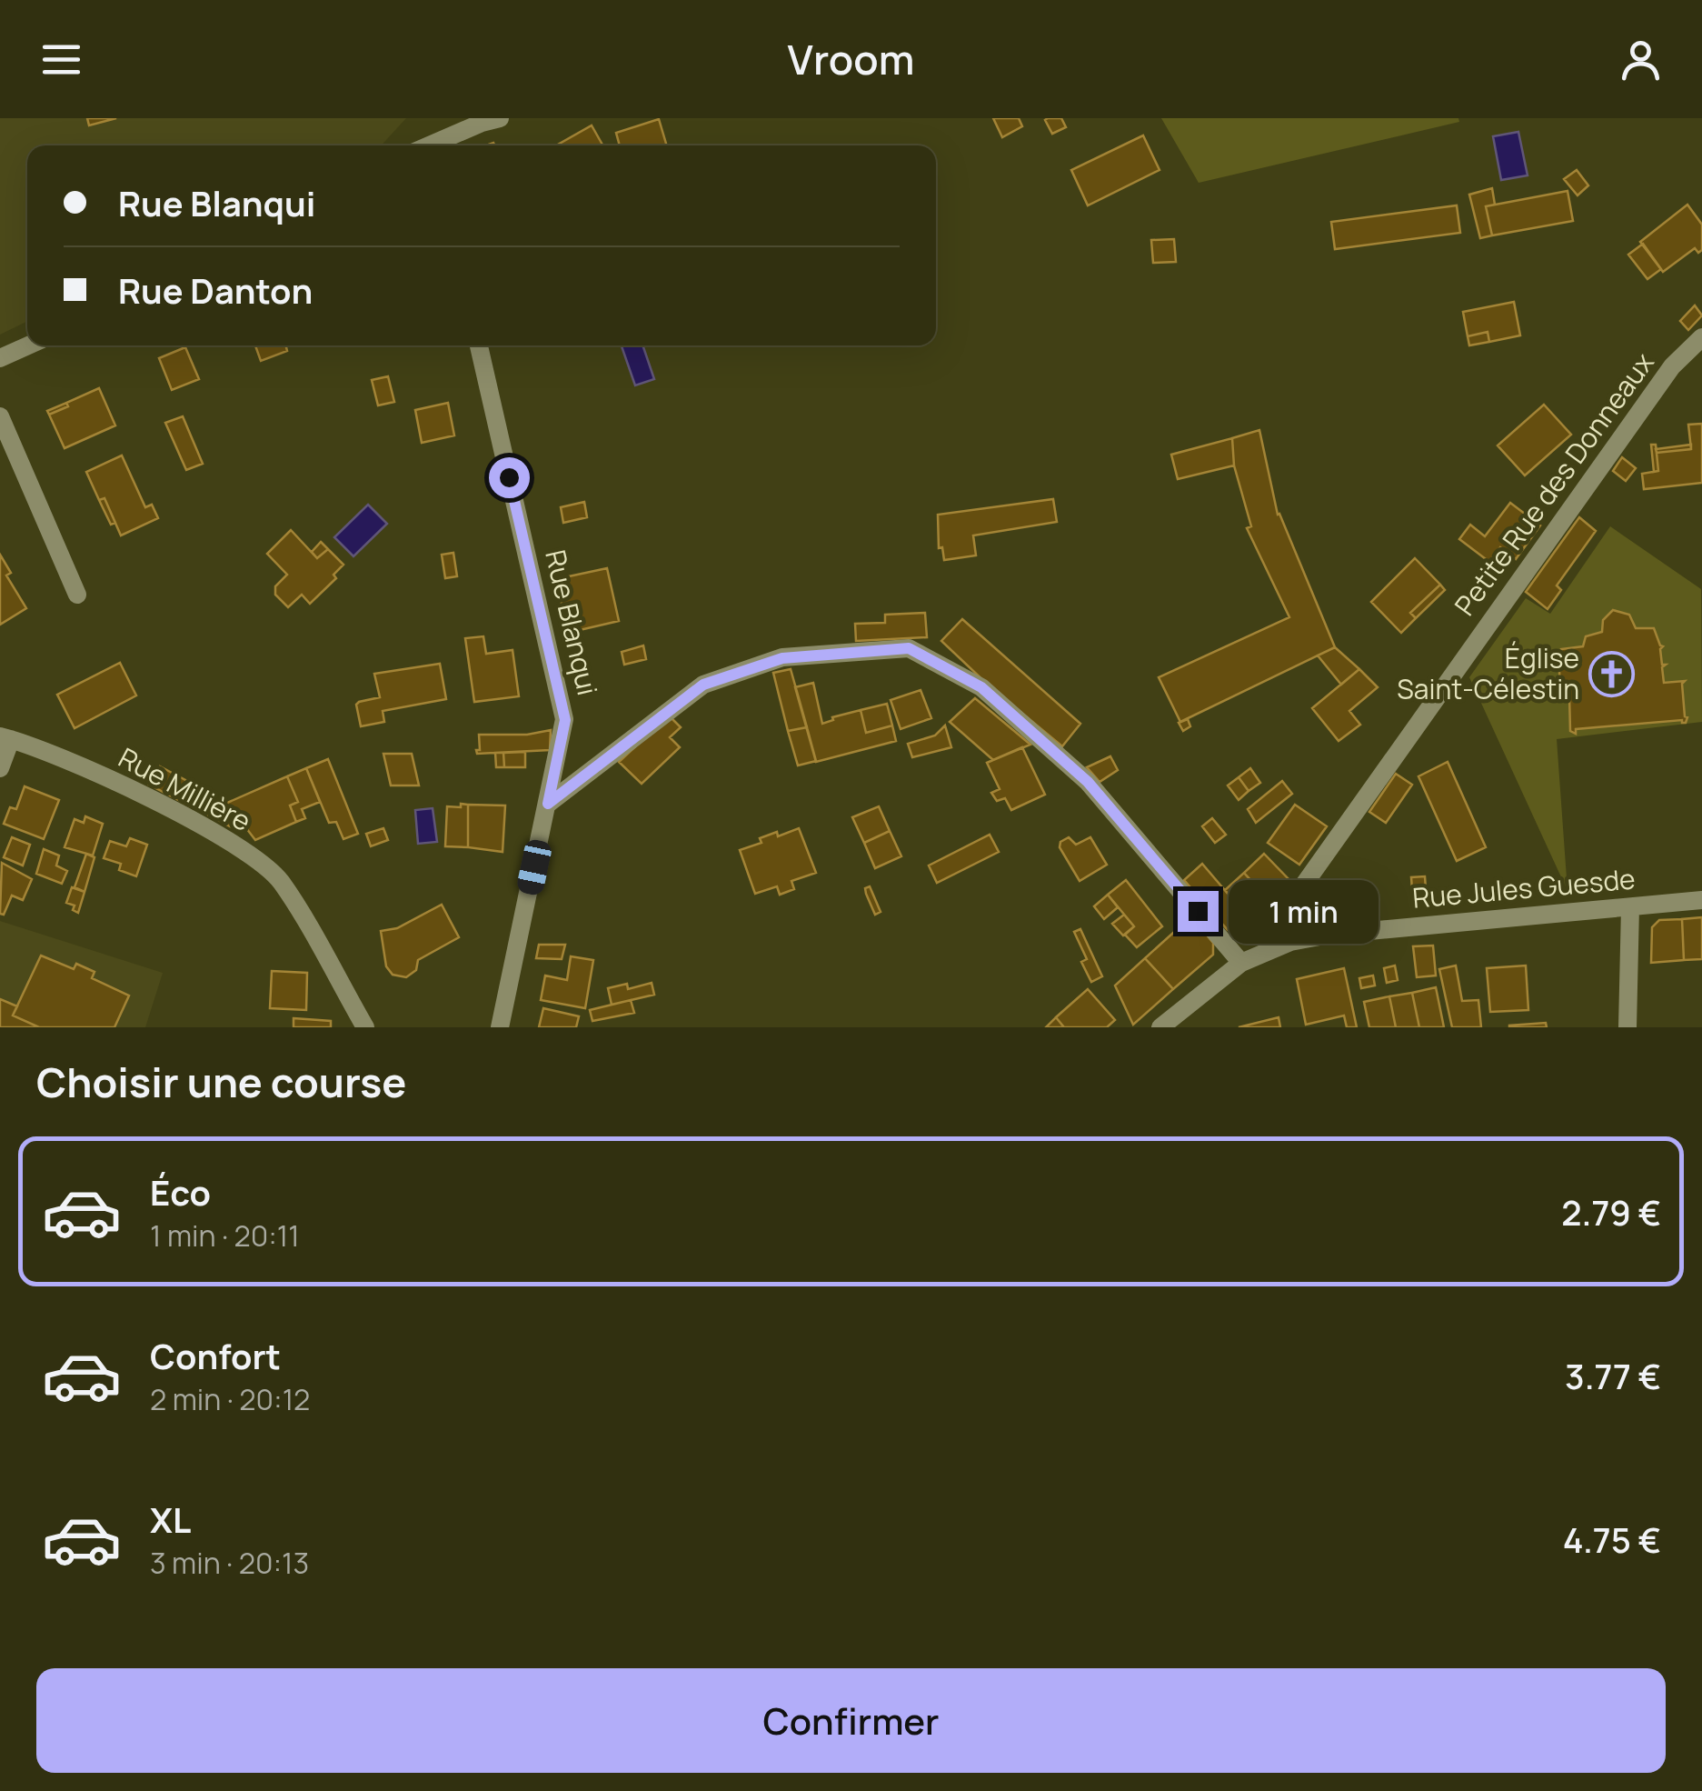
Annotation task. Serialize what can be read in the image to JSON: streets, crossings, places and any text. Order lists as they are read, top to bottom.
{
  "streets": {
    "street": [
      "Petite Rue des Donneaux",
      "Rue Blanqui",
      "Rue Millière",
      "Rue Jules Guesde"
    ]
  },
  "crossings": [
    ["Petite Rue des Donneaux", "Rue Jules Guesde"]
  ],
  "places": {
    "church": ["Église Saint-Célestin"]
  },
  "page": {
    "header": "Vroom",
    "banner": ["Rue Blanqui", "Rue Danton"],
    "bubble": "1 min",
    "heading": "Choisir une course",
    "list": [
      {
        "name": "Éco",
        "note": "1 min · 20:11",
        "value": "2.79 €"
      },
      {
        "name": "Confort",
        "note": "2 min · 20:12",
        "value": "3.77 €"
      },
      {
        "name": "XL",
        "note": "3 min · 20:13",
        "value": "4.75 €"
      }
    ],
    "buttons": "Confirmer"
  }
}
